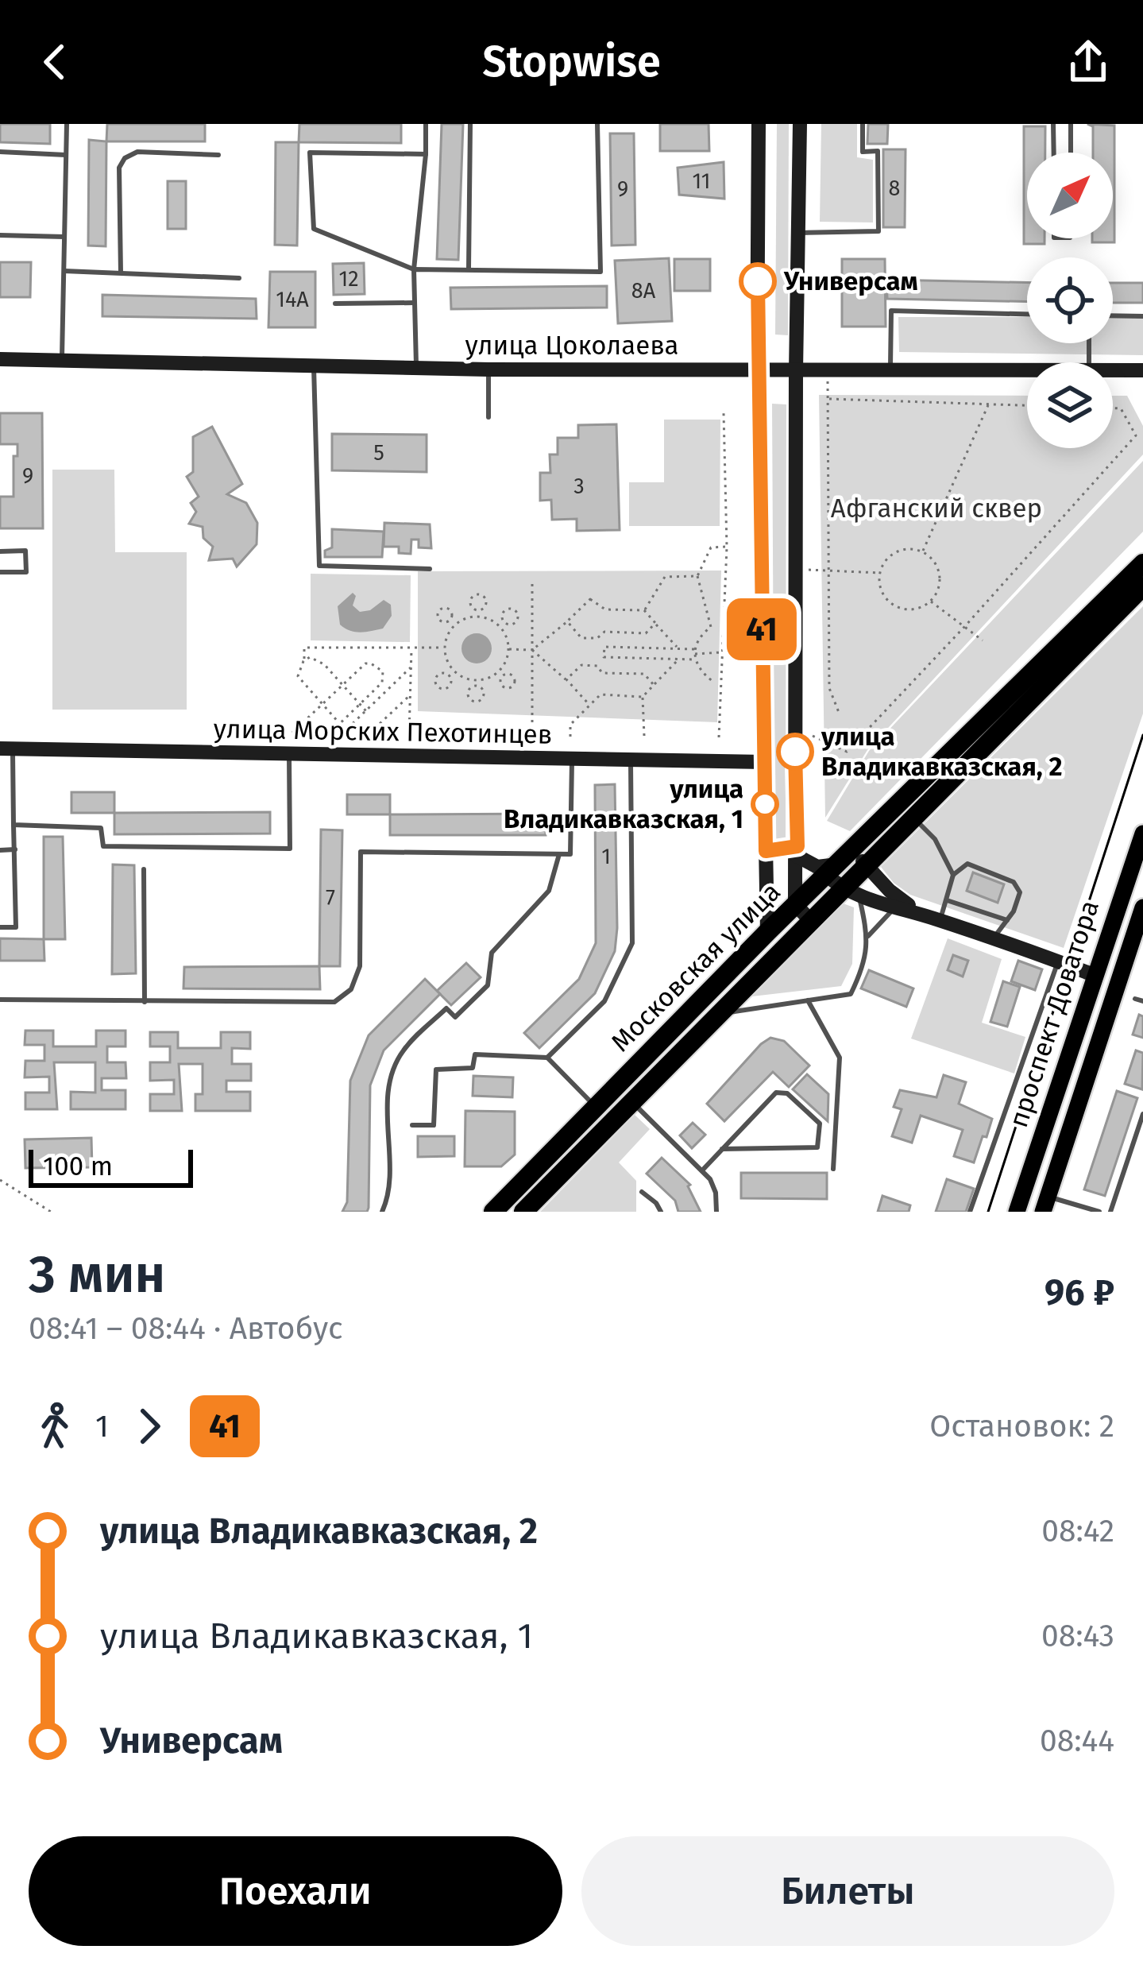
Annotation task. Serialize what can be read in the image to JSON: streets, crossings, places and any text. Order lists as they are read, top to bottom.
{
  "streets": {
    "highway": ["Московская улица"],
    "main road": ["проспект Доватора"],
    "street": ["улица Цоколаева", "улица Морских Пехотинцев"]
  },
  "parks": ["Афганский сквер"],
  "places": ["Универсам", "улица Владикавказская, 2", "улица Владикавказская, 1"],
  "lines": ["bus line 41"],
  "house_numbers": [
    "11",
    "8",
    "9",
    "12",
    "8А",
    "14А",
    "5",
    "9",
    "3",
    "1",
    "7"
  ],
  "scale_bar": "100 m",
  "north": "top right",
  "page": {
    "header": "Stopwise",
    "on_map": "41",
    "scale": "100 m",
    "heading": ["3 мин", "08:41 – 08:44 · Автобус", "96 ₽"],
    "legs": ["1", "41", "Остановок: 2"],
    "list": [
      {
        "name": "улица Владикавказская, 2",
        "value": "08:42"
      },
      {
        "name": "улица Владикавказская, 1",
        "value": "08:43"
      },
      {
        "name": "Универсам",
        "value": "08:44"
      }
    ],
    "buttons": ["Поехали", "Билеты"]
  }
}
